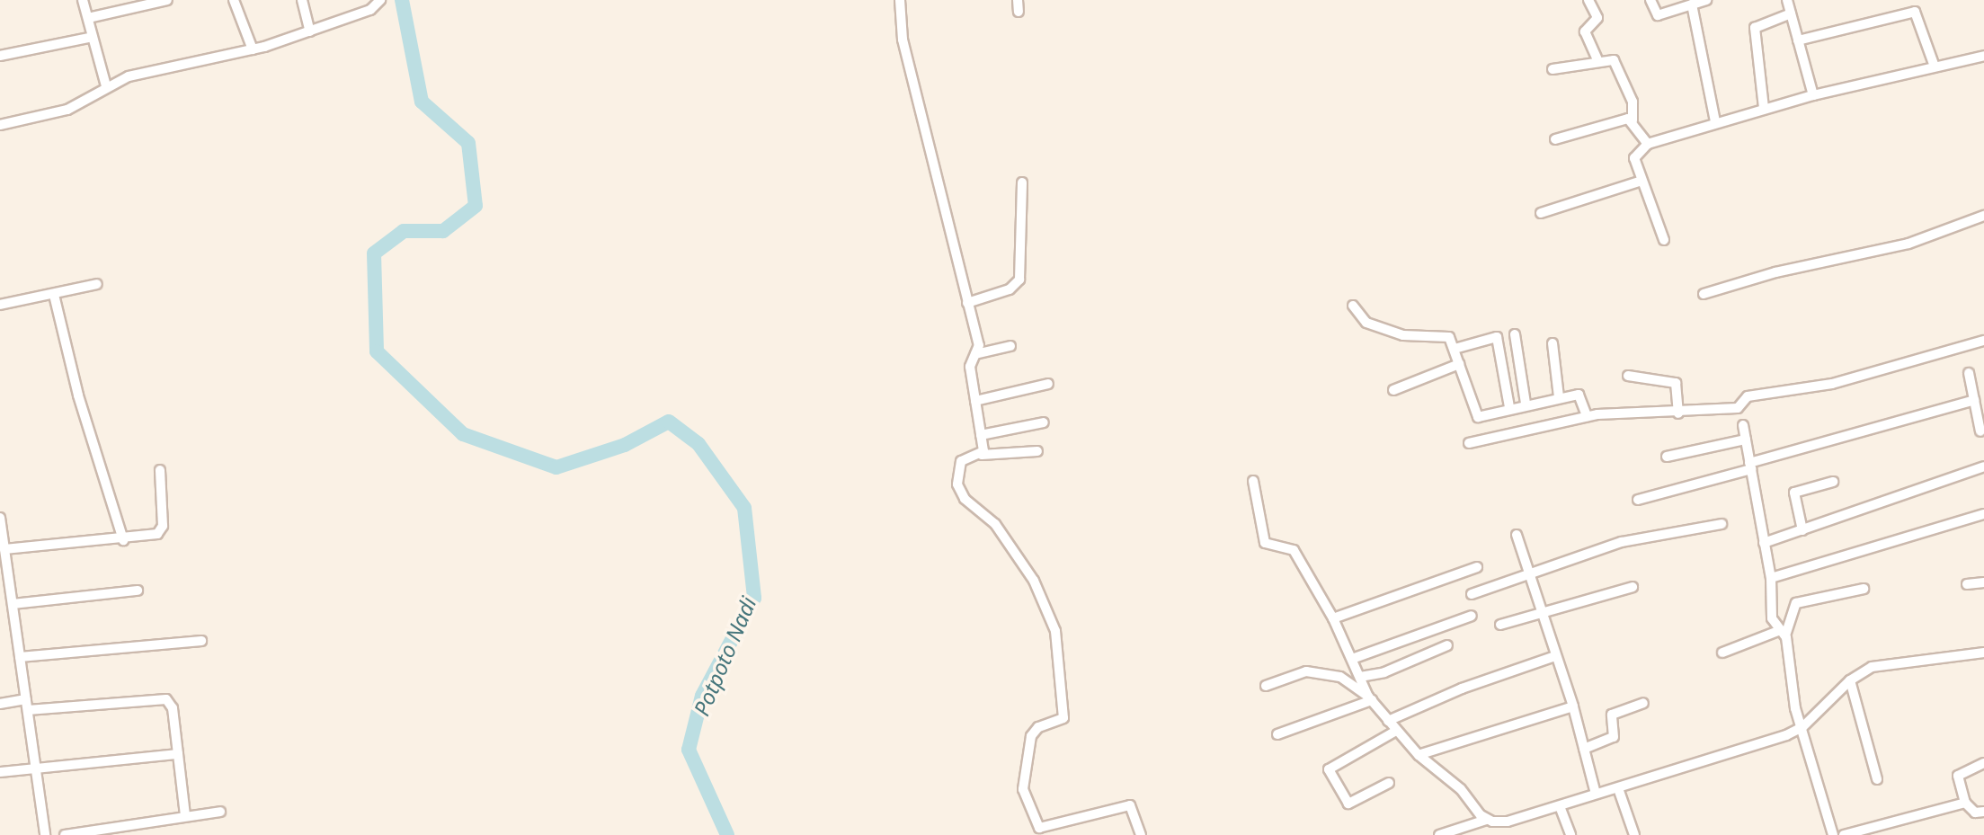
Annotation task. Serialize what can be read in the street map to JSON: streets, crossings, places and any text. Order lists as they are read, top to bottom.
{
  "water": ["Potpoto Nadi"]
}
